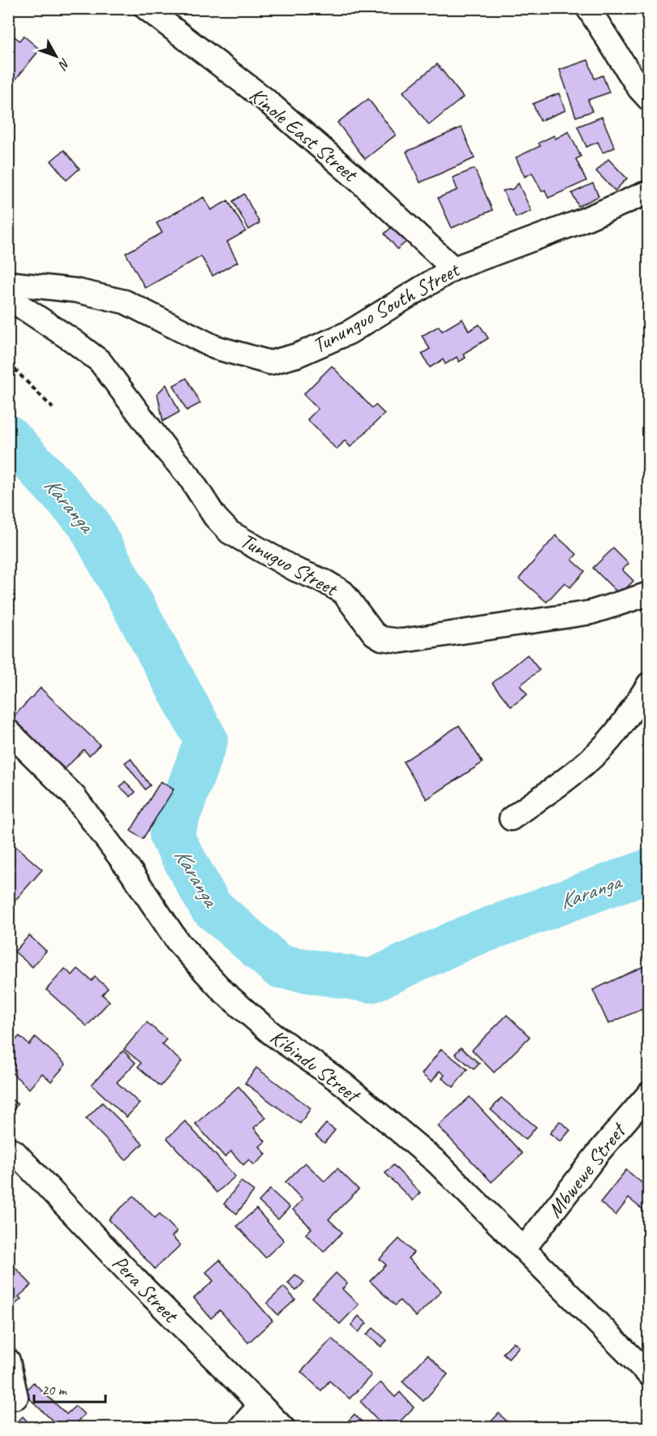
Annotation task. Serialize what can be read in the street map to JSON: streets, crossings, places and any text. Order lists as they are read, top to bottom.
{
  "streets": {
    "street": [
      "Kinole East Street",
      "Tununguo South Street",
      "Tunuguo Street",
      "Kibindu Street",
      "Mbwewe Street",
      "Pera Street"
    ]
  },
  "crossings": [
    ["Kinole East Street", "Tununguo South Street"],
    ["Kibindu Street", "Mbwewe Street"]
  ],
  "water": ["Karanga"],
  "scale_bar": "20 m",
  "north": "bottom right"
}
